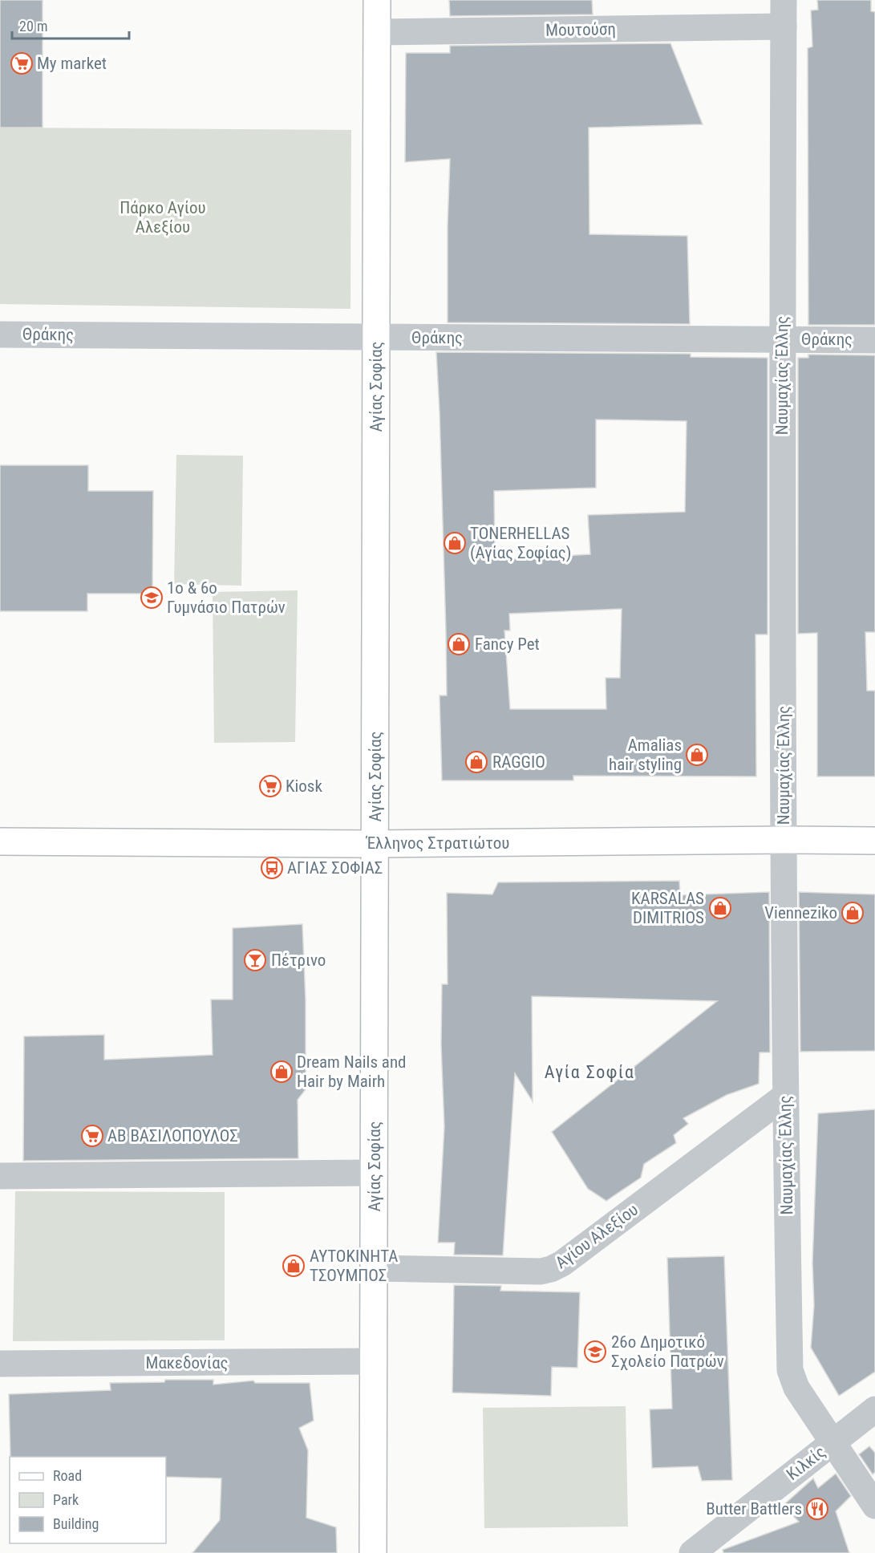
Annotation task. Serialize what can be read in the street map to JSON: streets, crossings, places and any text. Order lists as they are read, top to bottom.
{
  "streets": {
    "main road": ["Αγίας Σοφίας", "Έλληνος Στρατιώτου"],
    "street": [
      "Μουτούση",
      "Θράκης",
      "Ναυμαχίας Έλλης",
      "Αγίου Αλεξίου",
      "Μακεδονίας",
      "Κιλκίς"
    ]
  },
  "crossings": [
    ["Μουτούση", "Ναυμαχίας Έλλης"],
    ["Μουτούση", "Αγίας Σοφίας"],
    ["Θράκης", "Ναυμαχίας Έλλης"],
    ["Θράκης", "Αγίας Σοφίας"],
    ["Ναυμαχίας Έλλης", "Έλληνος Στρατιώτου"],
    ["Ναυμαχίας Έλλης", "Αγίου Αλεξίου"],
    ["Ναυμαχίας Έλλης", "Κιλκίς"],
    ["Αγίας Σοφίας", "Έλληνος Στρατιώτου"],
    ["Αγίας Σοφίας", "Αγίου Αλεξίου"],
    ["Αγίας Σοφίας", "Μακεδονίας"]
  ],
  "districts": ["Αγία Σοφία"],
  "parks": ["Πάρκο Αγίου Αλεξίου"],
  "places": {
    "supermarket": ["My market", "Kiosk", "ΑΒ ΒΑΣΙΛΟΠΟΥΛΟΣ"],
    "shop": [
      "TONERHELLAS (Αγίας Σοφίας)",
      "Fancy Pet",
      "Amalias hair styling",
      "RAGGIO",
      "KARSALAS DIMITRIOS",
      "Vienneziko",
      "Dream Nails and Hair by Mairh",
      "ΑΥΤΟΚΙΝΗΤΑ ΤΣΟΥΜΠΟΣ"
    ],
    "school or university": ["1ο & 6ο Γυμνάσιο Πατρών", "26ο Δημοτικό Σχολείο Πατρών"],
    "bus stop": ["ΑΓΙΑΣ ΣΟΦΙΑΣ"],
    "bar": ["Πέτρινο"],
    "restaurant": ["Butter Battlers"]
  },
  "legend": ["Road", "Park", "Building"],
  "scale_bar": "20 m"
}
